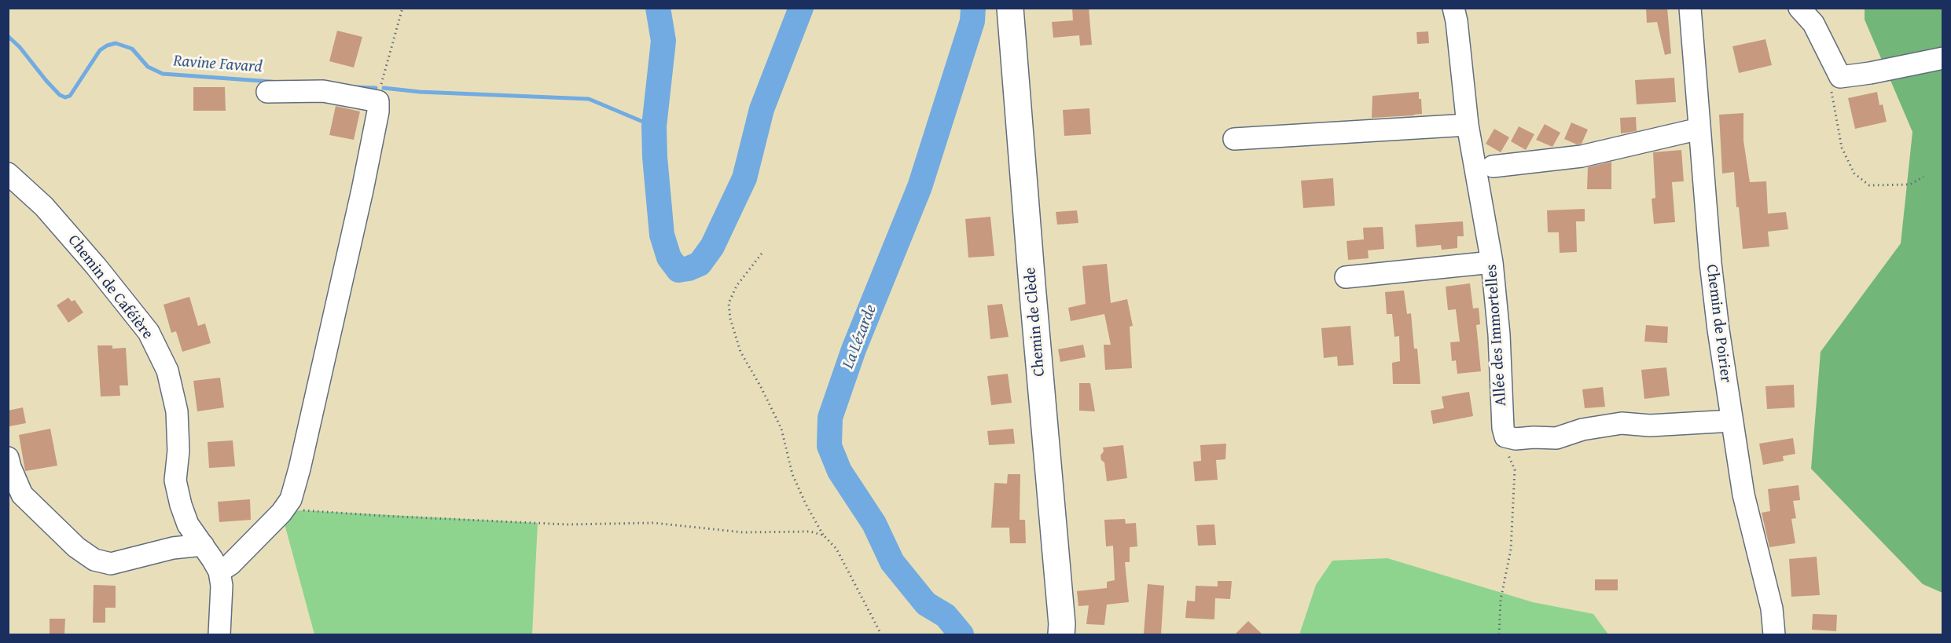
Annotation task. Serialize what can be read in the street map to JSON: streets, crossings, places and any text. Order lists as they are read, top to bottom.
{
  "streets": {
    "main road": ["Chemin de Clède"],
    "street": ["Chemin de Caféière", "Chemin de Poirier", "Allée des Immortelles"]
  },
  "water": ["Ravine Favard", "La Lézarde"]
}
